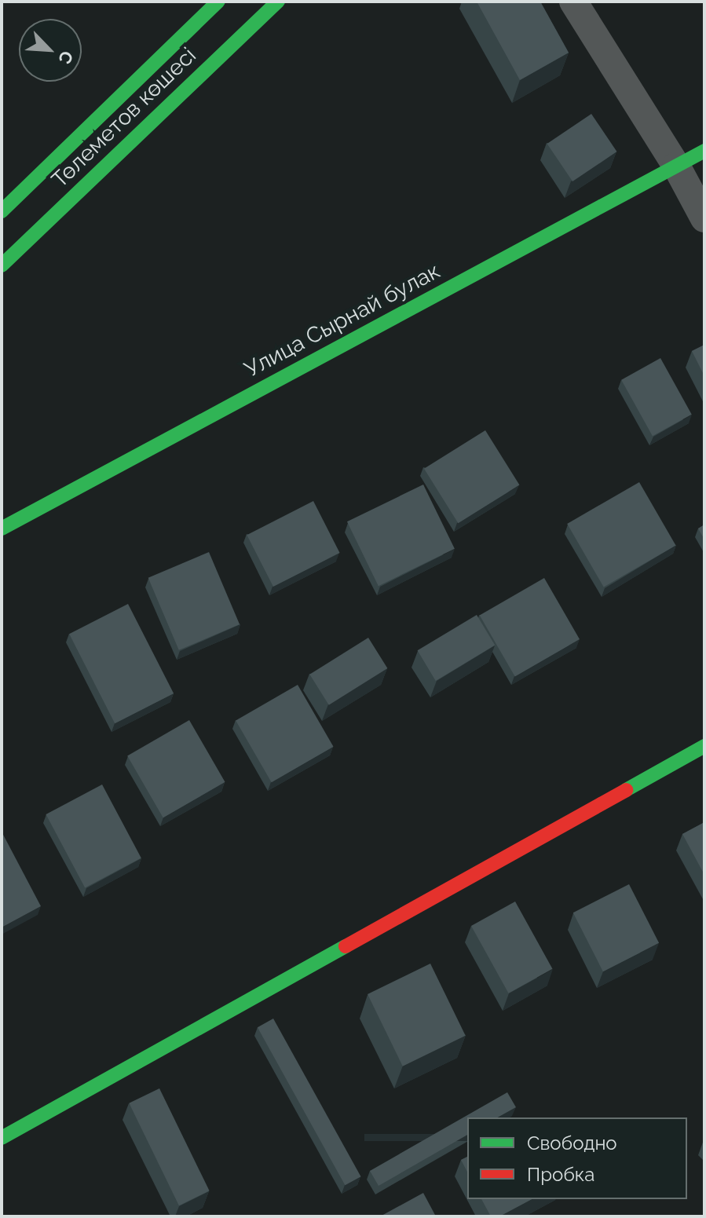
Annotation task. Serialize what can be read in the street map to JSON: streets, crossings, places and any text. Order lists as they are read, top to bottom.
{
  "streets": {
    "street": ["Төлеметов көшесі", "Улица Сырнай булак"]
  },
  "legend": ["Свободно", "Пробка"],
  "north": "bottom right"
}
